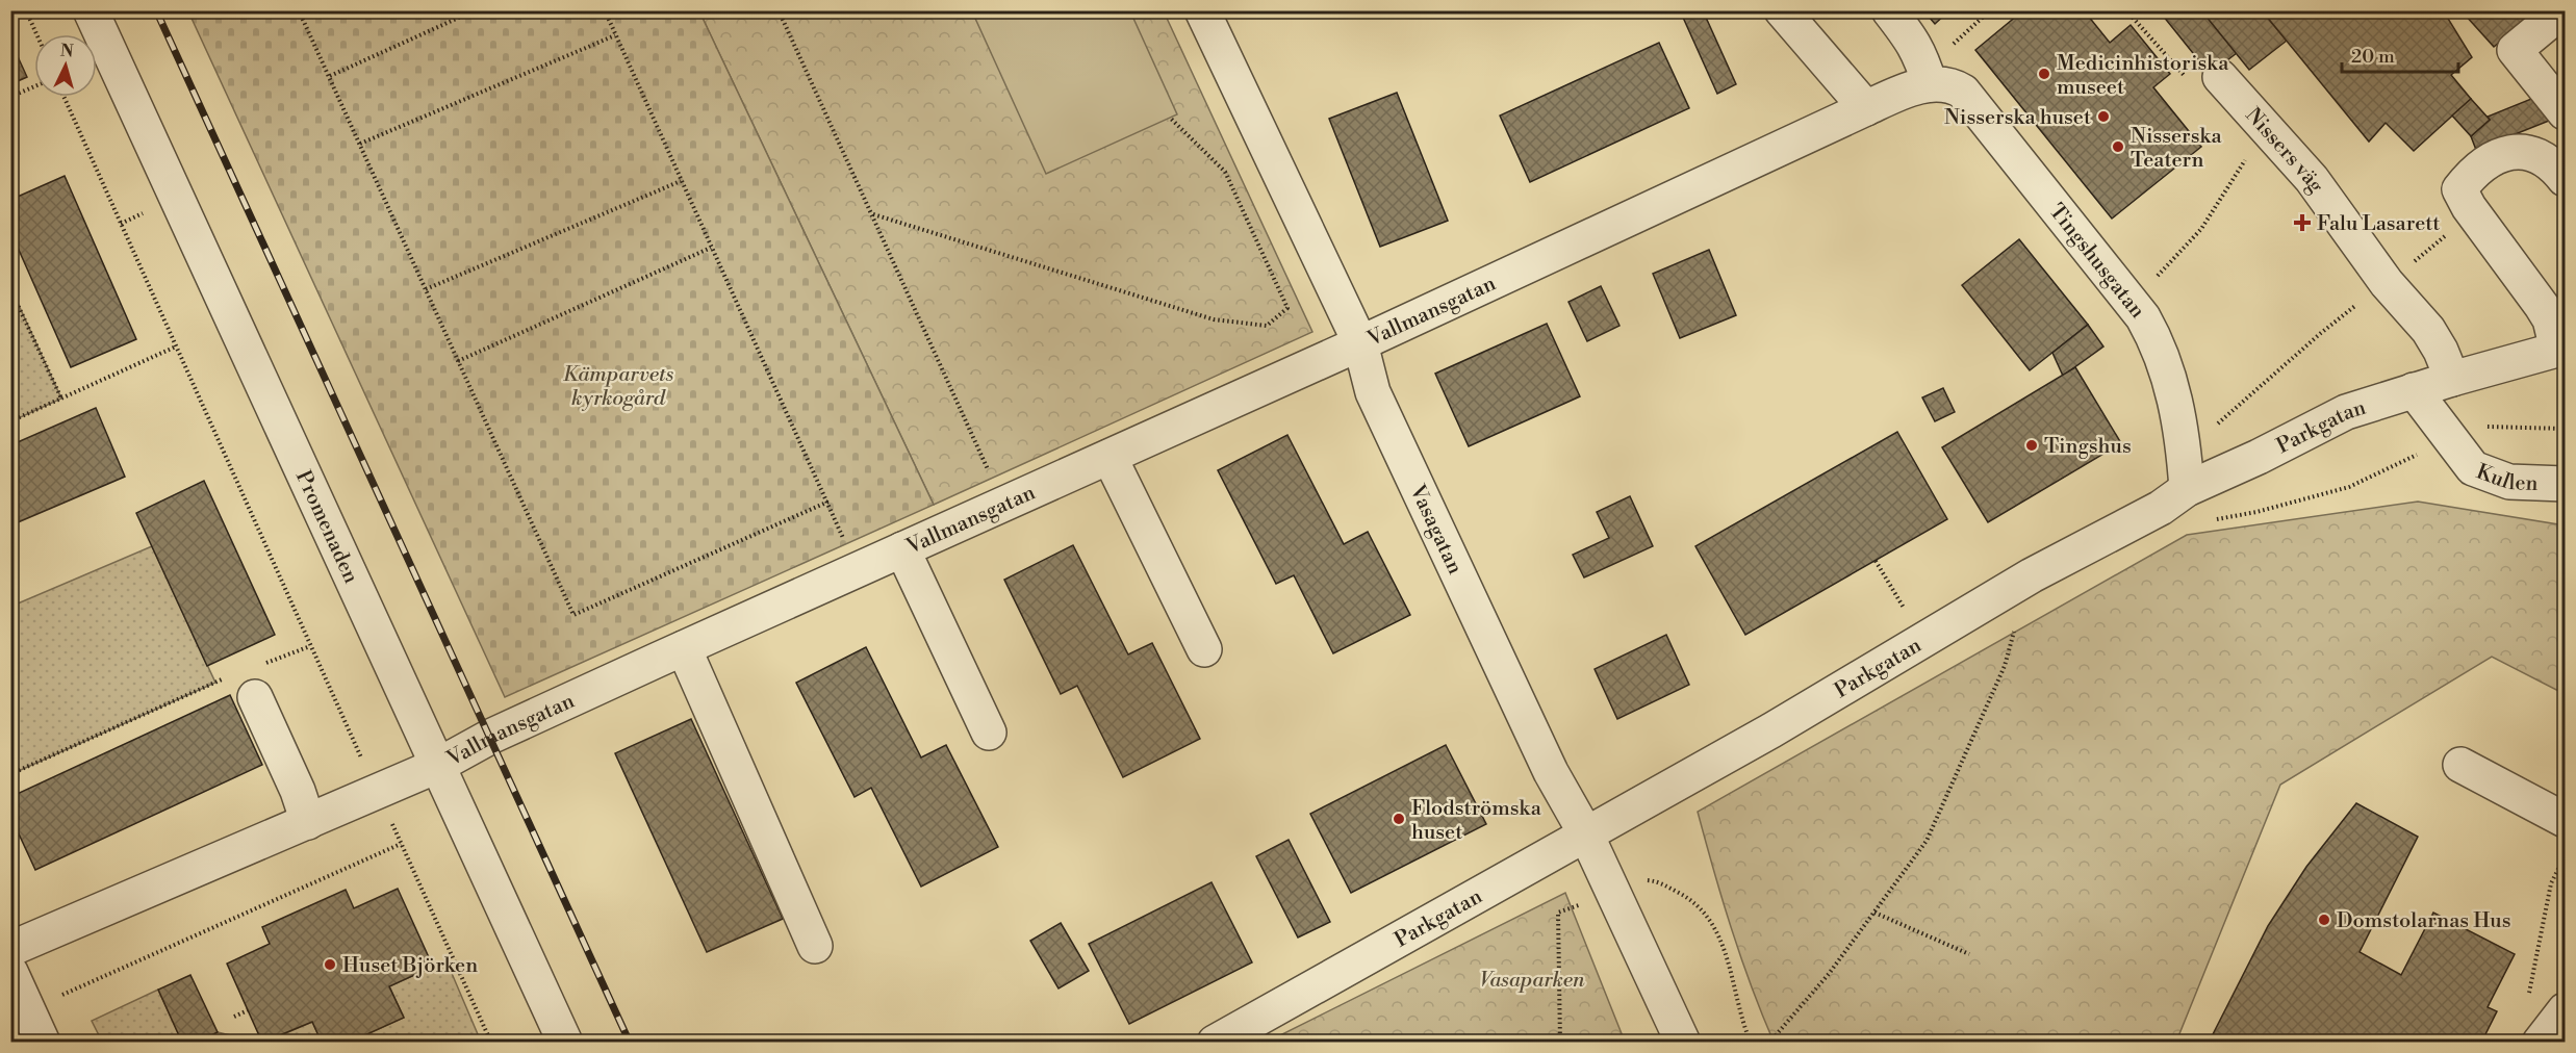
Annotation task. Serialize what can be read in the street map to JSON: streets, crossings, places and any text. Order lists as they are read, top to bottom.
{
  "streets": {
    "street": [
      "Nissers väg",
      "Tingshusgatan",
      "Vallmansgatan",
      "Parkgatan",
      "Kullen",
      "Promenaden",
      "Vasagatan"
    ]
  },
  "crossings": [
    ["Nissers väg", "Parkgatan"],
    ["Tingshusgatan", "Vallmansgatan"],
    ["Tingshusgatan", "Parkgatan"],
    ["Vallmansgatan", "Promenaden"],
    ["Vallmansgatan", "Vasagatan"],
    ["Parkgatan", "Kullen"],
    ["Parkgatan", "Vasagatan"]
  ],
  "parks": ["Kämparvets kyrkogård", "Vasaparken"],
  "places": {
    "other": [
      "Medicinhistoriska museet",
      "Nisserska huset",
      "Nisserska Teatern",
      "Tingshus",
      "Flodströmska huset",
      "Domstolarnas Hus",
      "Huset Björken"
    ],
    "health": ["Falu Lasarett"]
  },
  "scale_bar": "20 m",
  "north": "top"
}
